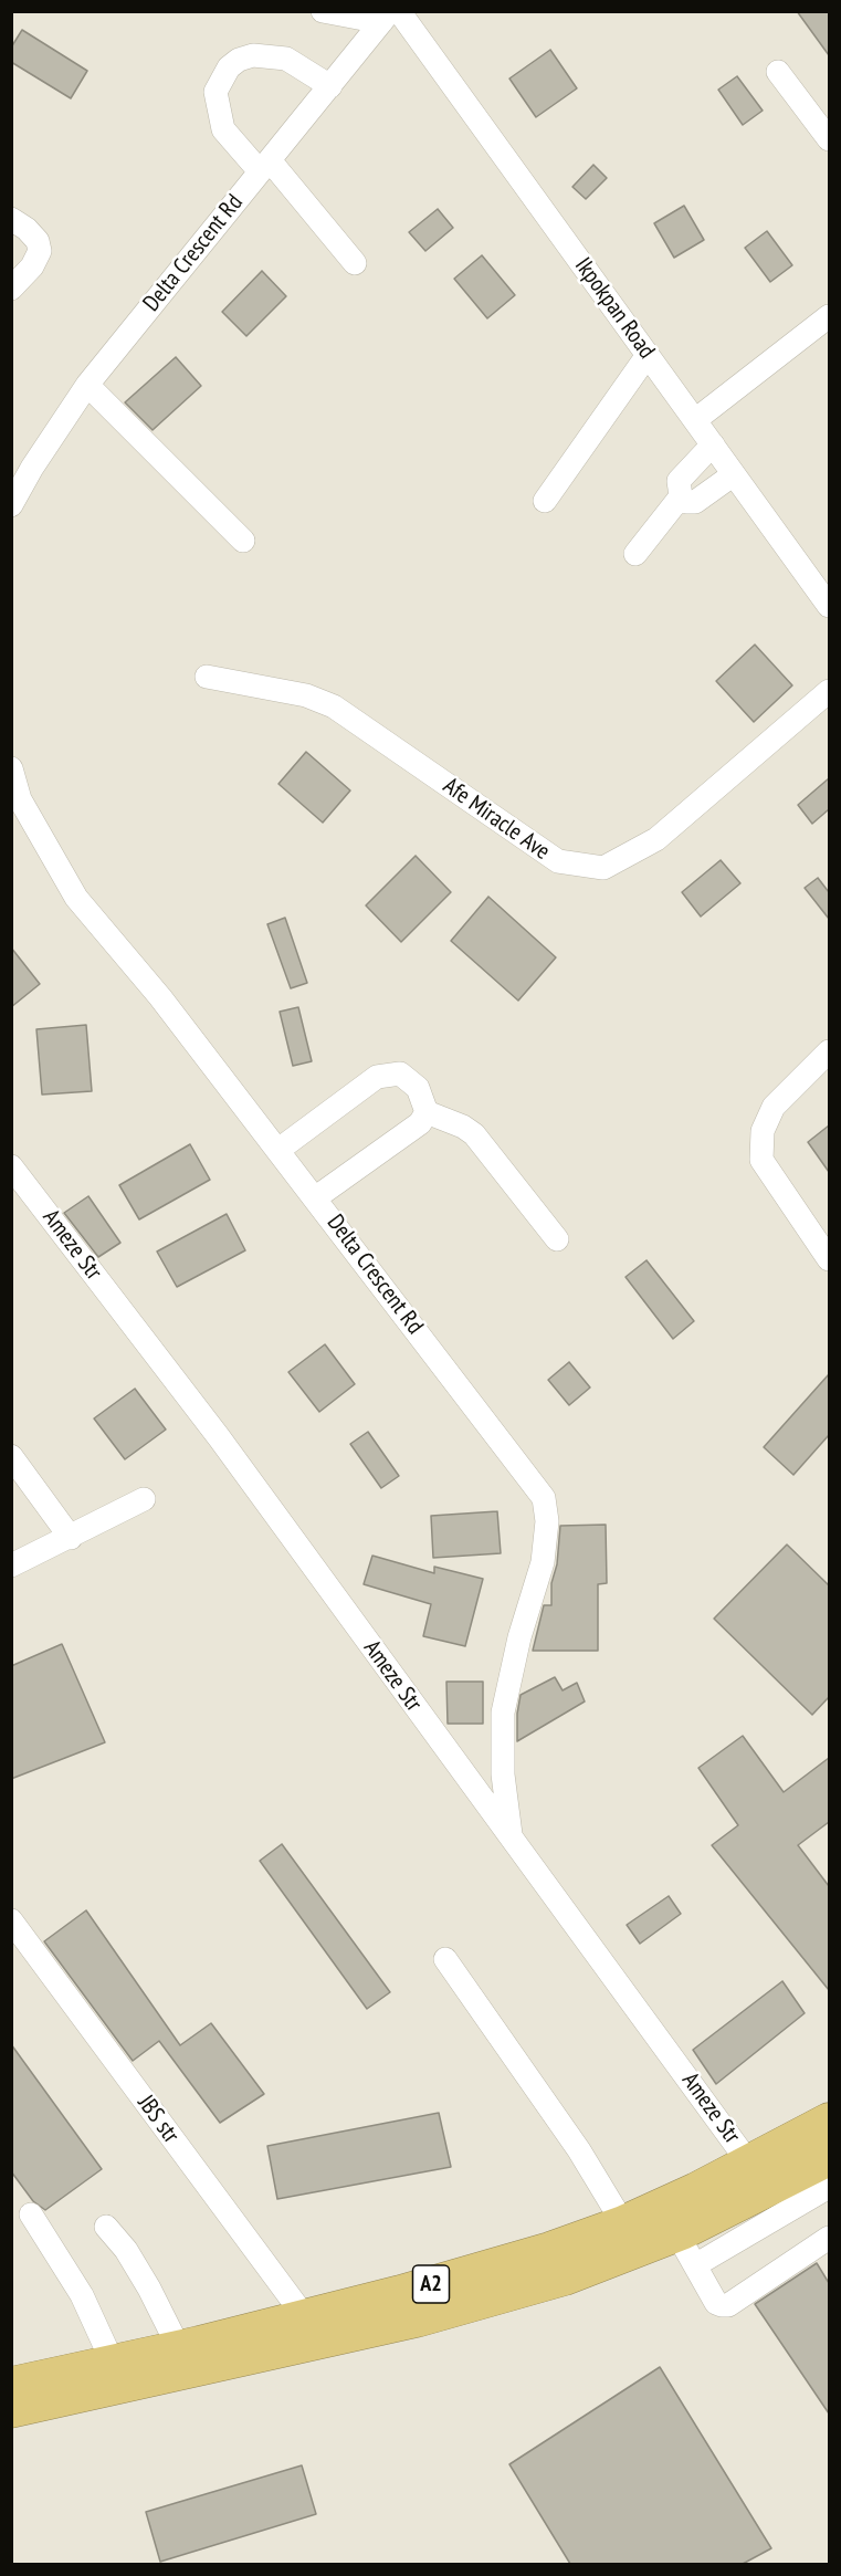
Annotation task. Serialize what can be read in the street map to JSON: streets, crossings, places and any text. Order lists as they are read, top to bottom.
{
  "streets": {
    "highway": ["A2"],
    "street": [
      "Delta Crescent Rd",
      "Ikpokpan Road",
      "Afe Miracle Ave",
      "Ameze Str",
      "JBS str"
    ]
  },
  "crossings": [
    ["Delta Crescent Rd", "Ikpokpan Road"],
    ["Delta Crescent Rd", "Ameze Str"],
    ["Ameze Str", "A2"],
    ["JBS str", "A2"]
  ]
}
